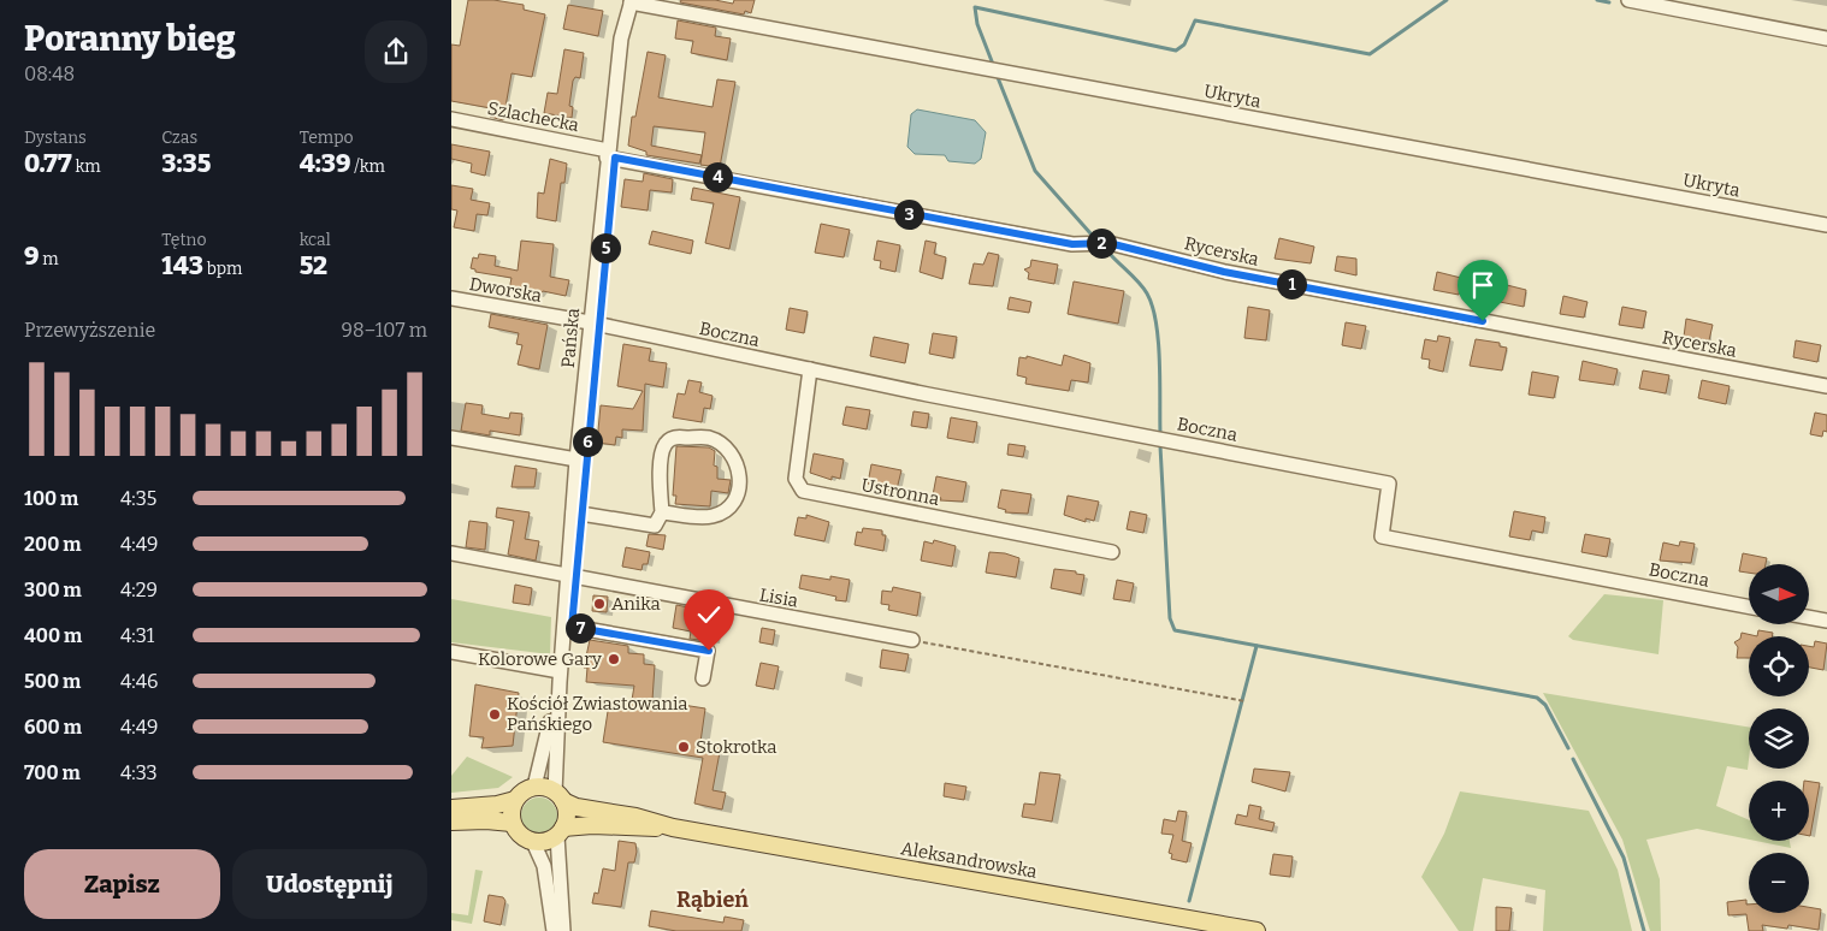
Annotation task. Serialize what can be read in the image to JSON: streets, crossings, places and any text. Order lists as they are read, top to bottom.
{
  "streets": {
    "main road": ["Aleksandrowska"],
    "street": [
      "Ukryta",
      "Szlachecka",
      "Rycerska",
      "Dworska",
      "Boczna",
      "Pańska",
      "Ustronna",
      "Lisia"
    ]
  },
  "crossings": [
    ["Ukryta", "Pańska"],
    ["Szlachecka", "Rycerska"],
    ["Szlachecka", "Pańska"],
    ["Rycerska", "Pańska"],
    ["Dworska", "Boczna"],
    ["Dworska", "Pańska"],
    ["Boczna", "Pańska"],
    ["Boczna", "Ustronna"],
    ["Pańska", "Lisia"],
    ["Pańska", "Aleksandrowska"]
  ],
  "districts": ["Rąbień"],
  "places": [
    "Anika",
    "Kolorowe Gary",
    "Kościół Zwiastowania Pańskiego",
    "Stokrotka"
  ],
  "north": "right",
  "page": {
    "heading": ["Poranny bieg", "08:48"],
    "stats": [
      ["Dystans", "0.77 km"],
      ["Czas", "3:35"],
      ["Tempo", "4:39 /km"],
      ["9 m"],
      ["Tętno", "143 bpm"],
      ["kcal", "52"]
    ],
    "pins": [
      "4",
      "3",
      "2",
      "5",
      "1",
      "6",
      "7"
    ],
    "chart": ["Przewyższenie", "98–107 m"],
    "list": [
      {
        "name": "100 m",
        "note": "4:35"
      },
      {
        "name": "200 m",
        "note": "4:49"
      },
      {
        "name": "300 m",
        "note": "4:29"
      },
      {
        "name": "400 m",
        "note": "4:31"
      },
      {
        "name": "500 m",
        "note": "4:46"
      },
      {
        "name": "600 m",
        "note": "4:49"
      },
      {
        "name": "700 m",
        "note": "4:33"
      }
    ],
    "map_buttons": ["+", "−"],
    "buttons": ["Zapisz", "Udostępnij"]
  }
}
